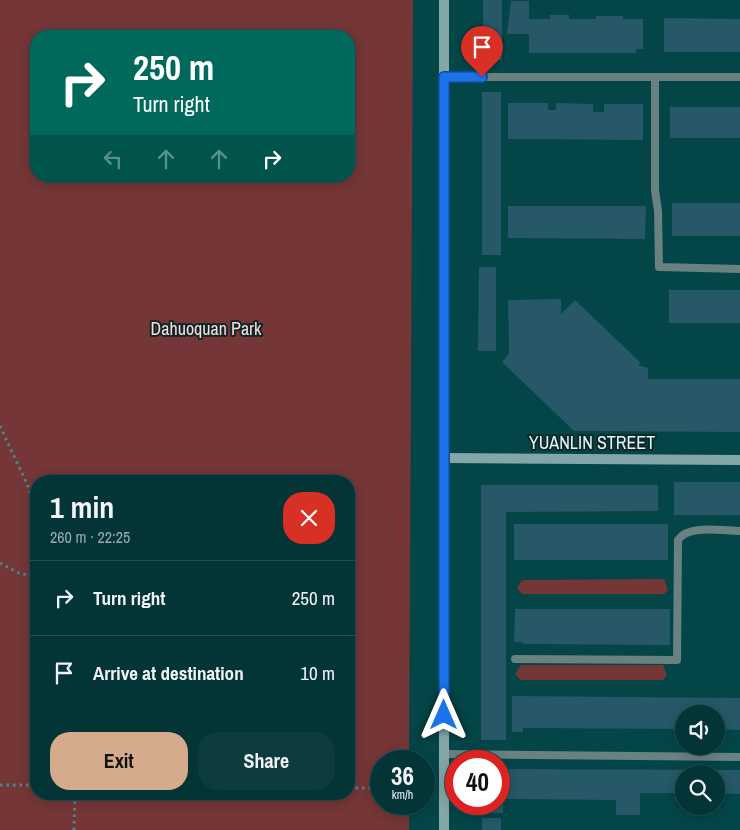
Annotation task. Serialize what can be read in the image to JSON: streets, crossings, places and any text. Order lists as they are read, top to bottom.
{
  "streets": {
    "street": ["YUANLIN STREET"]
  },
  "parks": ["Dahuoquan Park"],
  "page": {
    "turn": ["250 m", "Turn right"],
    "heading": ["1 min", "260 m · 22:25"],
    "list": [
      {
        "name": "Turn right",
        "value": "250 m"
      },
      {
        "name": "Arrive at destination",
        "value": "10 m"
      }
    ],
    "buttons": ["Exit", "Share"],
    "speed": "36 km/h",
    "limit": "40"
  }
}
